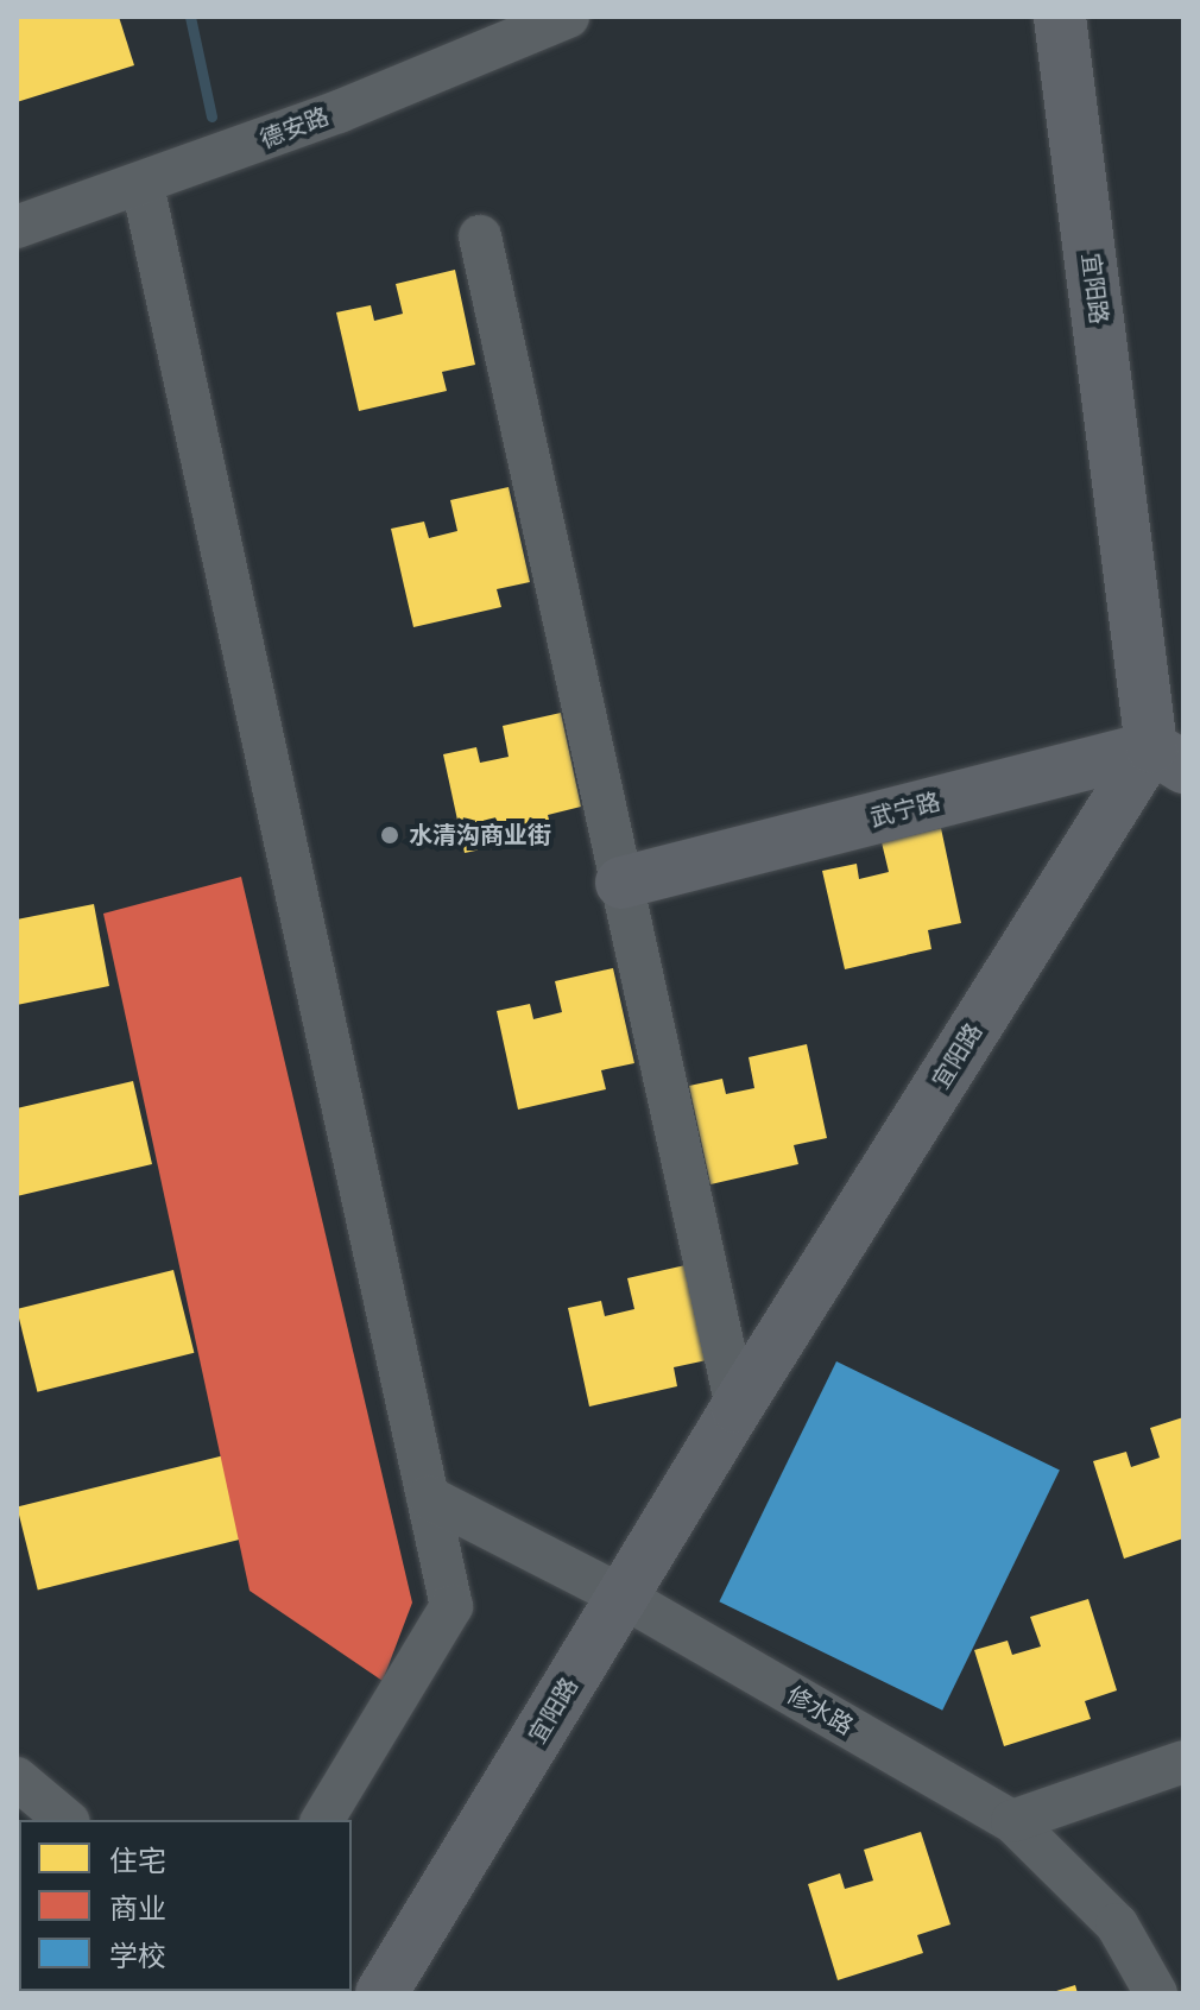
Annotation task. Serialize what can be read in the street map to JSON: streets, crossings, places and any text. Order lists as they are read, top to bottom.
{
  "streets": {
    "street": [
      "德安路",
      "宜阳路",
      "武宁路",
      "修水路"
    ]
  },
  "crossings": [
    ["宜阳路", "武宁路"],
    ["宜阳路", "修水路"]
  ],
  "places": ["水清沟商业街"],
  "legend": ["住宅", "商业", "学校"]
}
